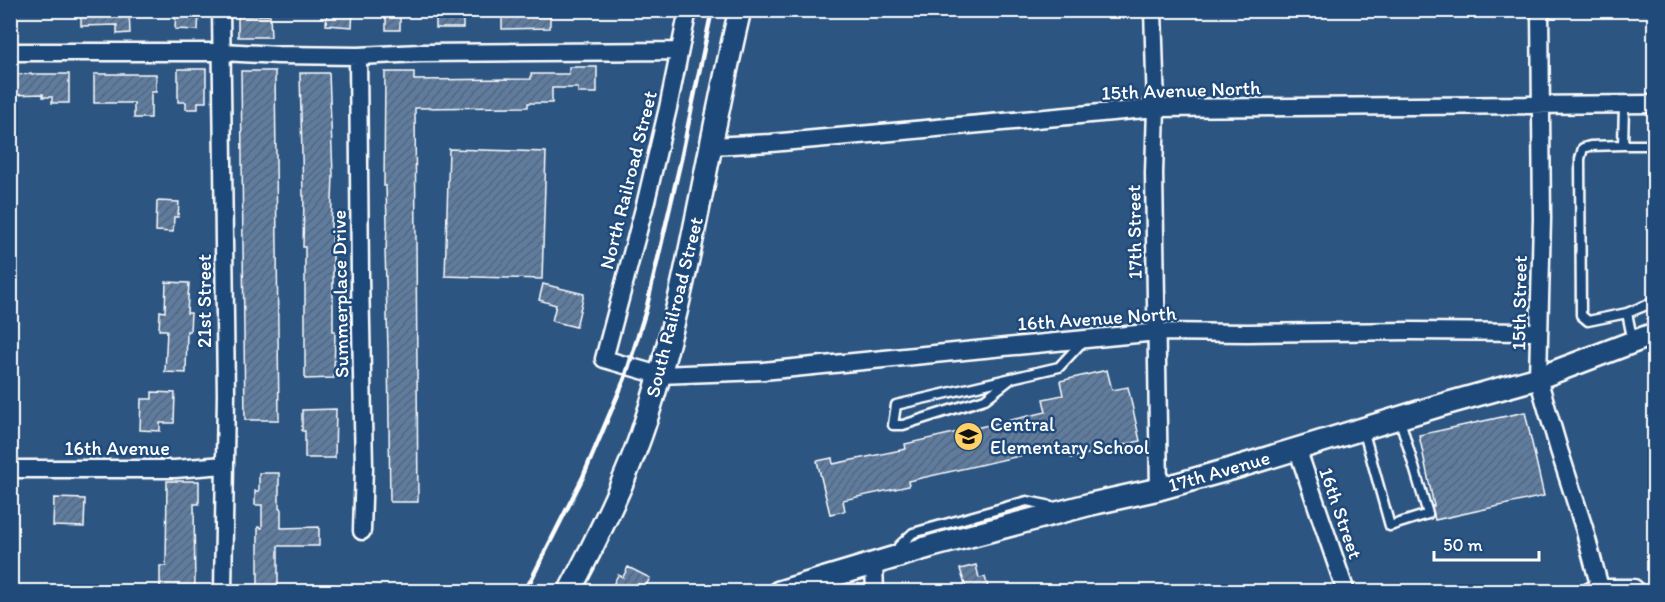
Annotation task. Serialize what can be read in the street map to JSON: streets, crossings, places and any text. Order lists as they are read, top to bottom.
{
  "streets": {
    "street": [
      "15th Avenue North",
      "North Railroad Street",
      "17th Street",
      "Summerplace Drive",
      "21st Street",
      "15th Street",
      "South Railroad Street",
      "16th Avenue North",
      "16th Avenue",
      "17th Avenue",
      "16th Street"
    ]
  },
  "crossings": [
    ["15th Avenue North", "17th Street"],
    ["15th Avenue North", "15th Street"],
    ["15th Avenue North", "South Railroad Street"],
    ["North Railroad Street", "South Railroad Street"],
    ["North Railroad Street", "16th Avenue North"],
    ["17th Street", "16th Avenue North"],
    ["17th Street", "17th Avenue"],
    ["21st Street", "16th Avenue"],
    ["15th Street", "16th Avenue North"],
    ["15th Street", "17th Avenue"],
    ["South Railroad Street", "16th Avenue North"],
    ["17th Avenue", "16th Street"]
  ],
  "places": {
    "school or university": ["Central Elementary School"]
  },
  "scale_bar": "50 m"
}
